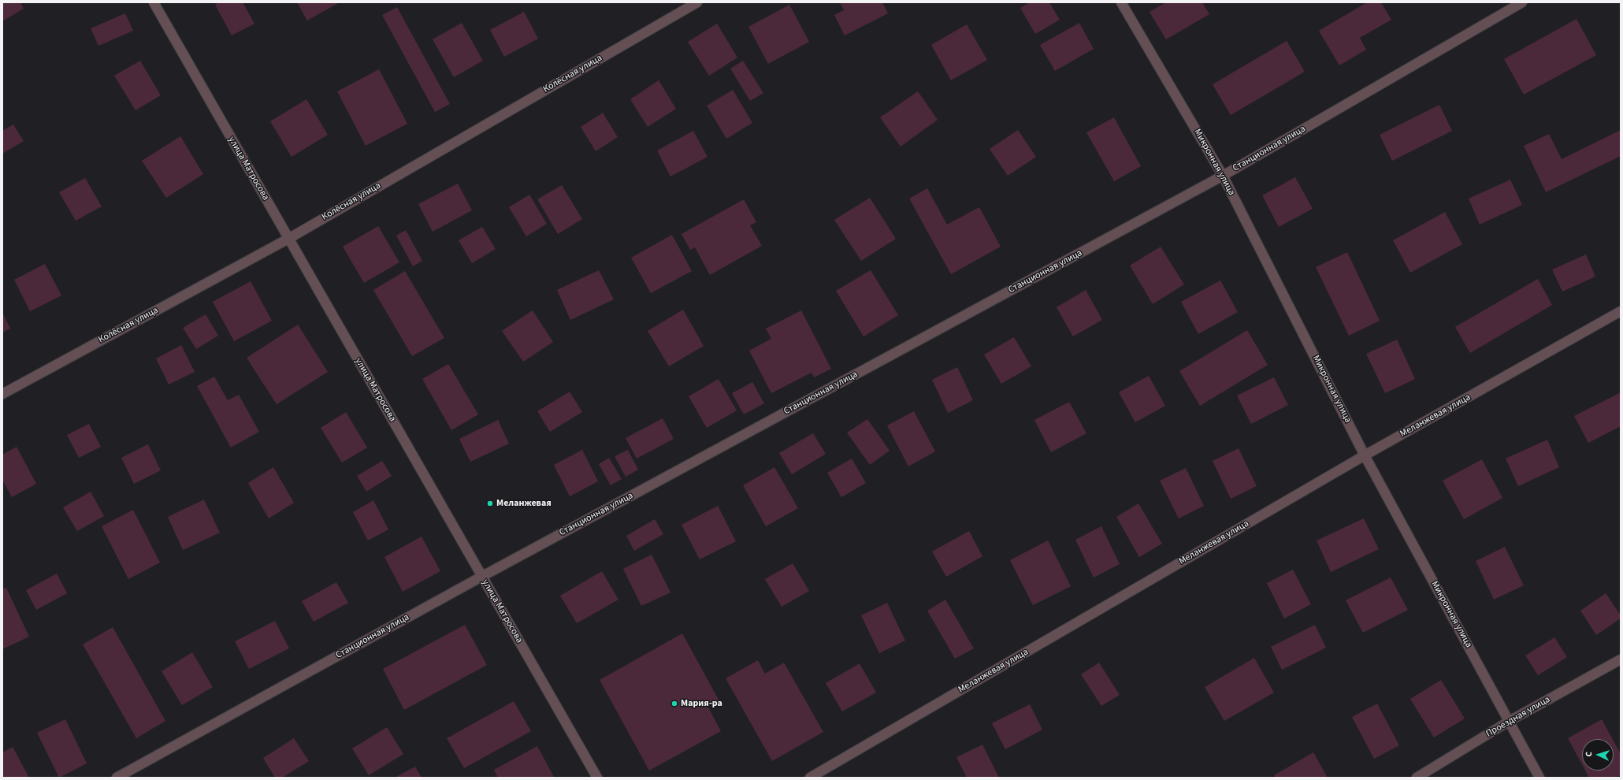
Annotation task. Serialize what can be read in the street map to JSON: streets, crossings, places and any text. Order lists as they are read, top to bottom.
{
  "streets": {
    "street": [
      "Колёсная улица",
      "Станционная улица",
      "Микронная улица",
      "улица Матросова",
      "Меланжевая улица",
      "Проездная улица"
    ]
  },
  "crossings": [
    ["Колёсная улица", "улица Матросова"],
    ["Станционная улица", "Микронная улица"],
    ["Станционная улица", "улица Матросова"],
    ["Микронная улица", "Меланжевая улица"],
    ["Микронная улица", "Проездная улица"]
  ],
  "places": ["Меланжевая", "Мария-ра"],
  "north": "left"
}
